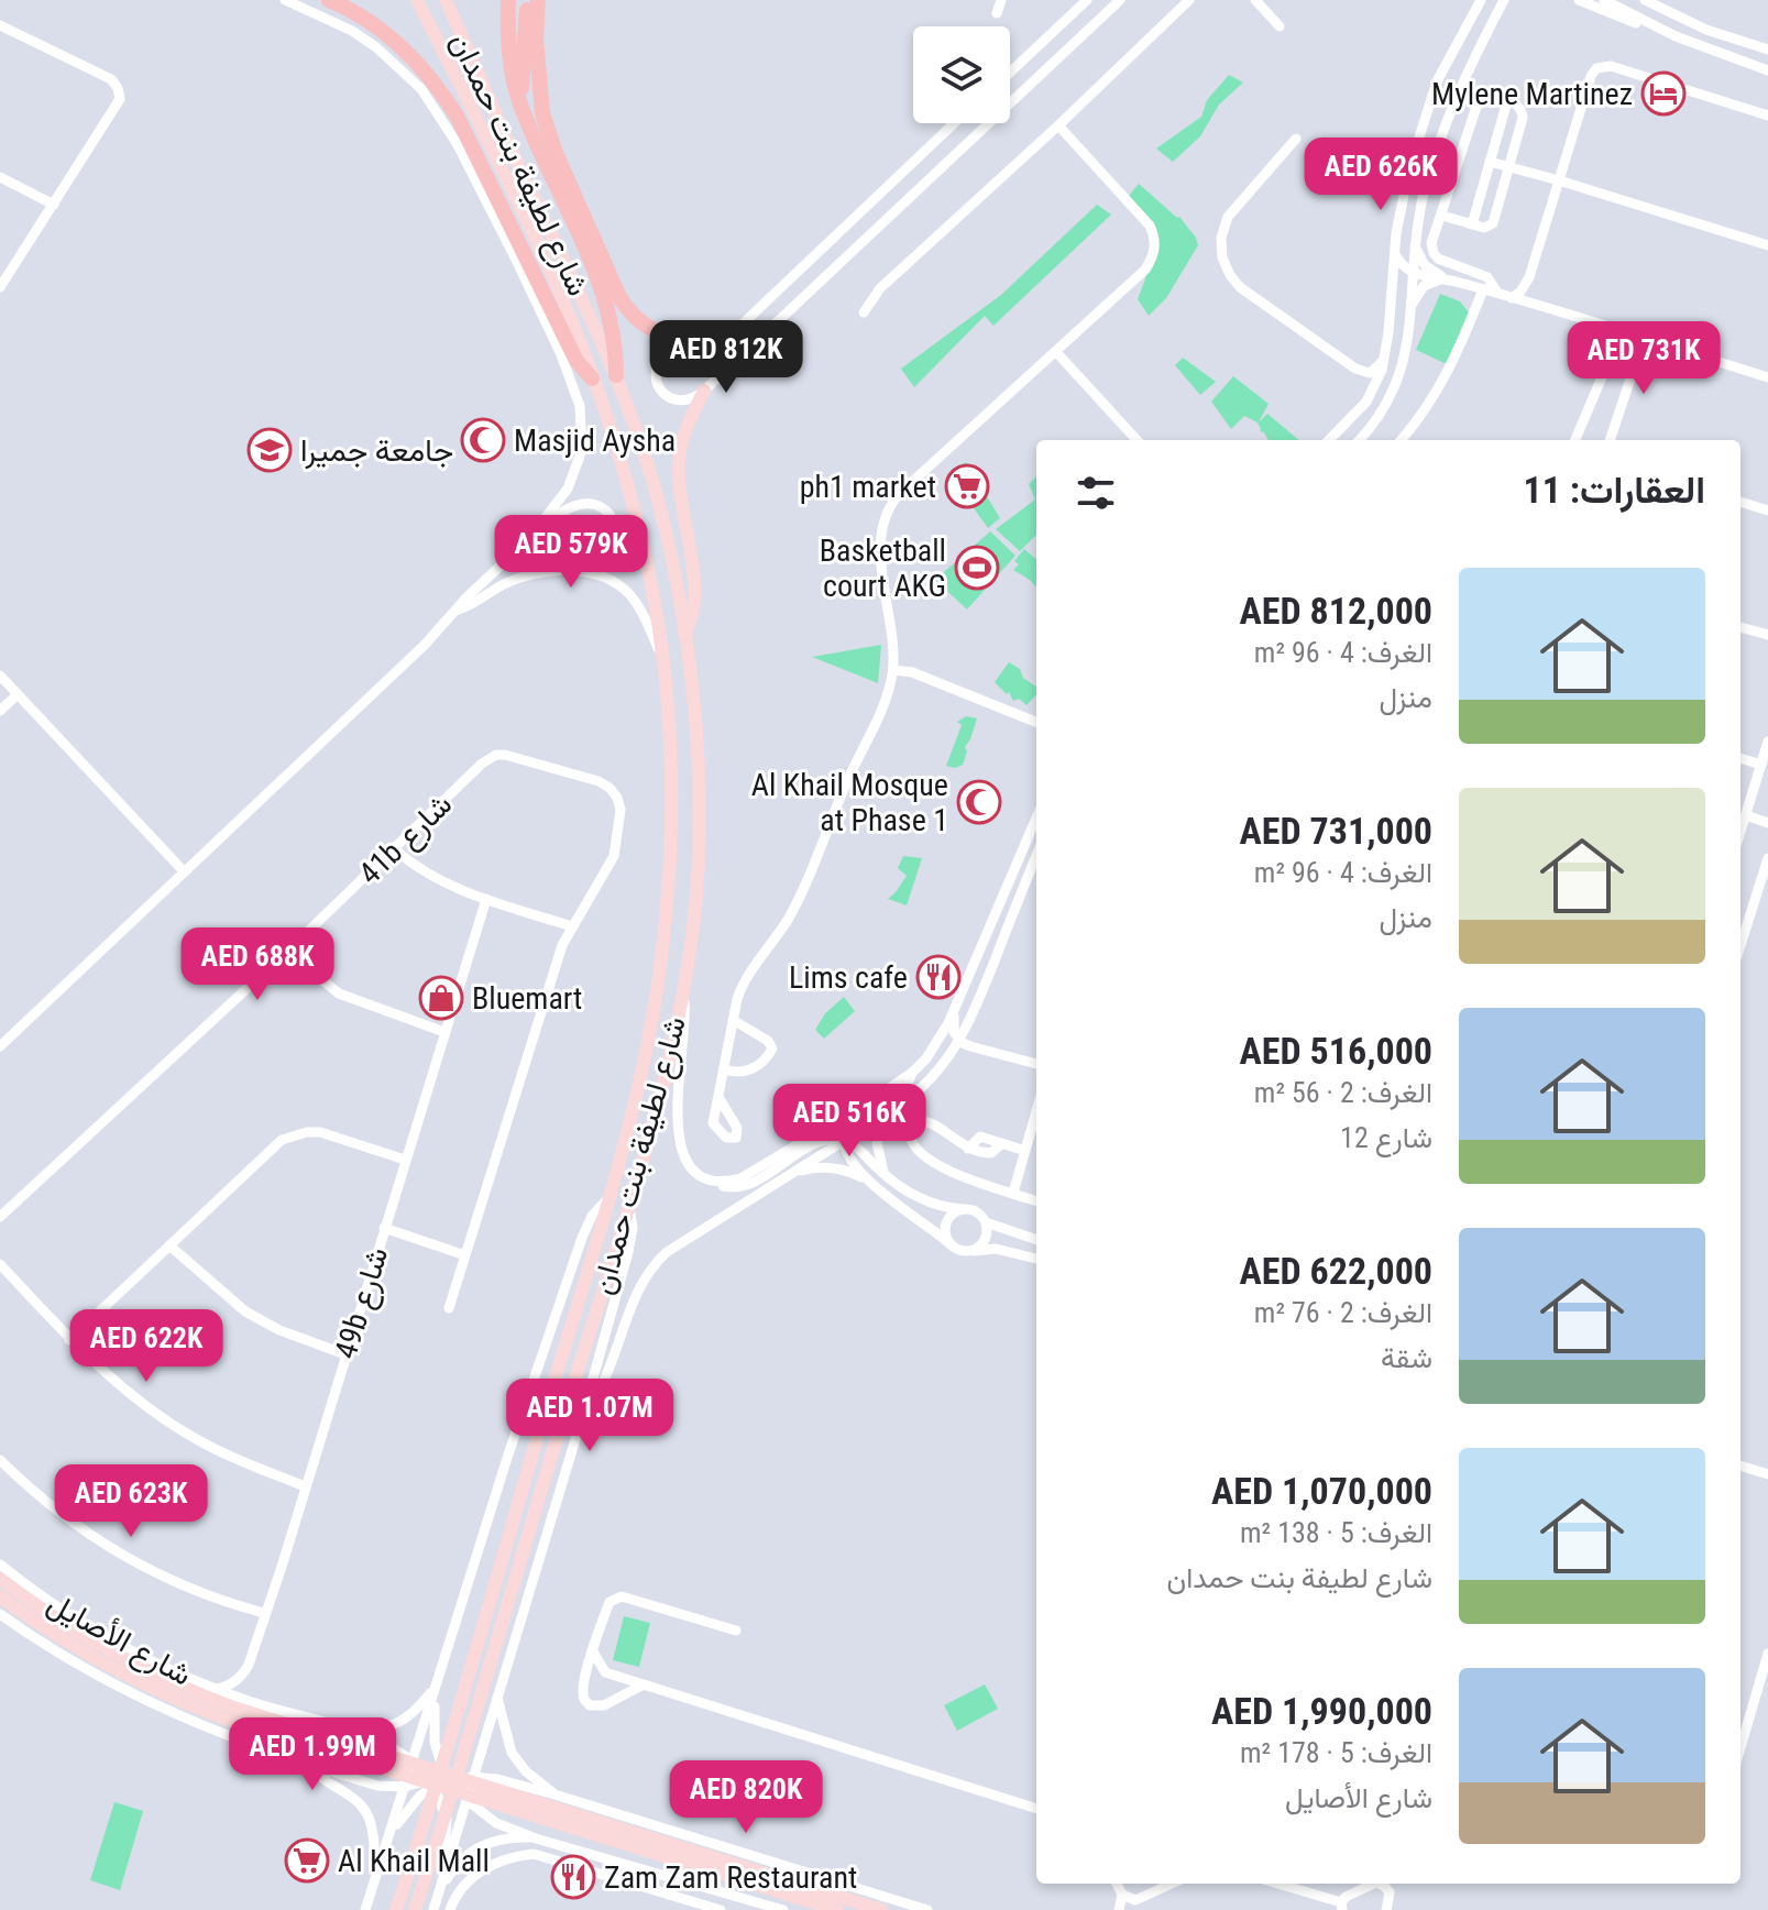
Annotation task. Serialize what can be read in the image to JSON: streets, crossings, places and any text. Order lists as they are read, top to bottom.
{
  "streets": {
    "main road": ["شارع لطيفة بنت حمدان"],
    "street": ["41b شارع", "49b شارع", "شارع الأصايل"]
  },
  "crossings": [
    ["49b شارع", "شارع الأصايل"]
  ],
  "places": {
    "hotel": ["Mylene Martinez"],
    "mosque": ["Masjid Aysha", "Al Khail Mosque at Phase 1"],
    "school or university": ["جامعة جميرا"],
    "supermarket": ["ph1 market", "Al Khail Mall"],
    "sports": ["Basketball court AKG"],
    "restaurant": ["Lims cafe", "Zam Zam Restaurant"],
    "shop": ["Bluemart"]
  },
  "page": {
    "price": [
      "AED 626K",
      "AED 812K",
      "AED 731K",
      "AED 579K",
      "AED 688K",
      "AED 516K",
      "AED 622K",
      "AED 1.07M",
      "AED 623K",
      "AED 1.99M",
      "AED 820K"
    ],
    "heading": "العقارات: 11",
    "list": [
      {
        "name": "AED 812,000",
        "note": "الغرف: 4 · 96 m² · منزل"
      },
      {
        "name": "AED 731,000",
        "note": "الغرف: 4 · 96 m² · منزل"
      },
      {
        "name": "AED 516,000",
        "note": "الغرف: 2 · 56 m² · شارع 12"
      },
      {
        "name": "AED 622,000",
        "note": "الغرف: 2 · 76 m² · شقة"
      },
      {
        "name": "AED 1,070,000",
        "note": "الغرف: 5 · 138 m² · شارع لطيفة بنت حمدان"
      },
      {
        "name": "AED 1,990,000",
        "note": "الغرف: 5 · 178 m² · شارع الأصايل"
      }
    ]
  }
}
